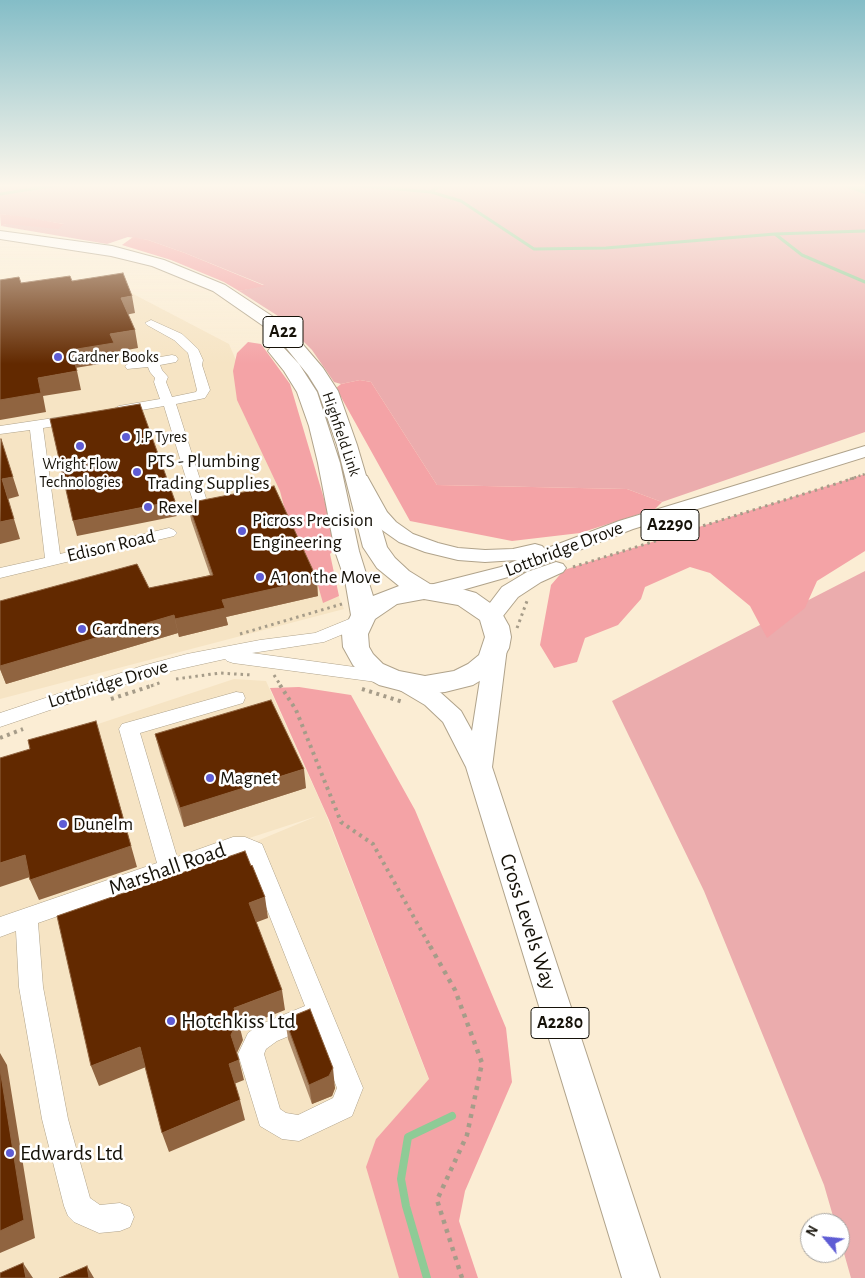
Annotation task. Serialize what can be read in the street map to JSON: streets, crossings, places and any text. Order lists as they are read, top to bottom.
{
  "streets": {
    "highway": ["A22", "Highfield Link"],
    "main road": [
      "A2290",
      "Lottbridge Drove",
      "Cross Levels Way",
      "A2280"
    ],
    "street": ["Edison Road", "Marshall Road"]
  },
  "crossings": [
    ["Highfield Link", "Lottbridge Drove"],
    ["Highfield Link", "Cross Levels Way"],
    ["Lottbridge Drove", "Cross Levels Way"]
  ],
  "places": [
    "Gardner Books",
    "J.P Tyres",
    "Wright Flow Technologies",
    "PTS - Plumbing Trading Supplies",
    "Rexel",
    "Picross Precision Engineering",
    "A1 on the Move",
    "Gardners",
    "Magnet",
    "Dunelm",
    "Hotchkiss Ltd",
    "Edwards Ltd"
  ],
  "north": "top left"
}
